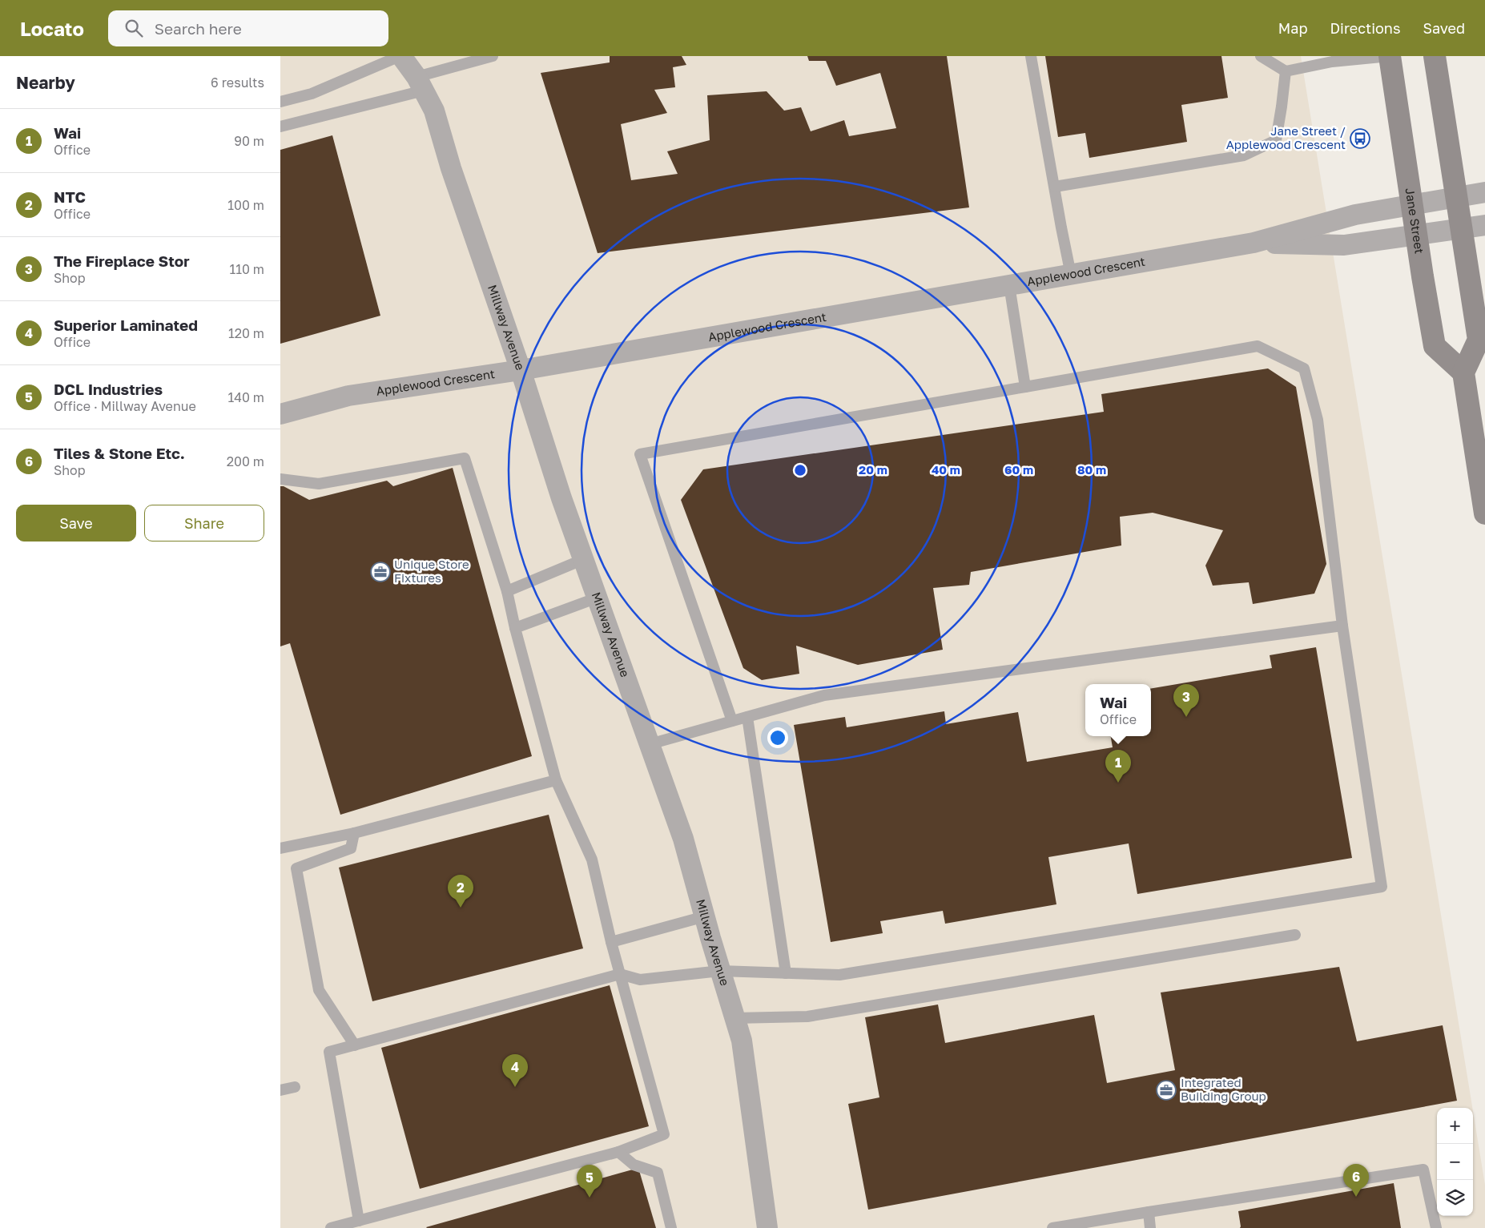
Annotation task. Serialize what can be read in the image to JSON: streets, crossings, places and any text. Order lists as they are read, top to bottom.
{
  "streets": {
    "main road": ["Jane Street"],
    "street": ["Applewood Crescent", "Millway Avenue"]
  },
  "crossings": [
    ["Jane Street", "Applewood Crescent"],
    ["Applewood Crescent", "Millway Avenue"]
  ],
  "places": {
    "bus stop": ["Jane Street / Applewood Crescent"],
    "office": ["Unique Store Fixtures", "Integrated Building Group"]
  },
  "page": {
    "header": "Locato",
    "search": "Search here",
    "nav": ["Map", "Directions", "Saved"],
    "heading": ["Nearby", "6 results"],
    "list": [
      {
        "mark": "1",
        "name": "Wai",
        "note": "Office",
        "value": "90 m"
      },
      {
        "mark": "2",
        "name": "NTC",
        "note": "Office",
        "value": "100 m"
      },
      {
        "mark": "3",
        "name": "The Fireplace Stor",
        "note": "Shop",
        "value": "110 m"
      },
      {
        "mark": "4",
        "name": "Superior Laminated",
        "note": "Office",
        "value": "120 m"
      },
      {
        "mark": "5",
        "name": "DCL Industries",
        "note": "Office · Millway Avenue",
        "value": "140 m"
      },
      {
        "mark": "6",
        "name": "Tiles & Stone Etc.",
        "note": "Shop",
        "value": "200 m"
      }
    ],
    "buttons": ["Save", "Share"],
    "popup": ["Wai", "Office"],
    "pins": [
      "3",
      "1",
      "2",
      "4",
      "6",
      "5"
    ],
    "map_buttons": ["+", "−"]
  },
  "rings": [
    "20 m",
    "40 m",
    "60 m",
    "80 m"
  ]
}
